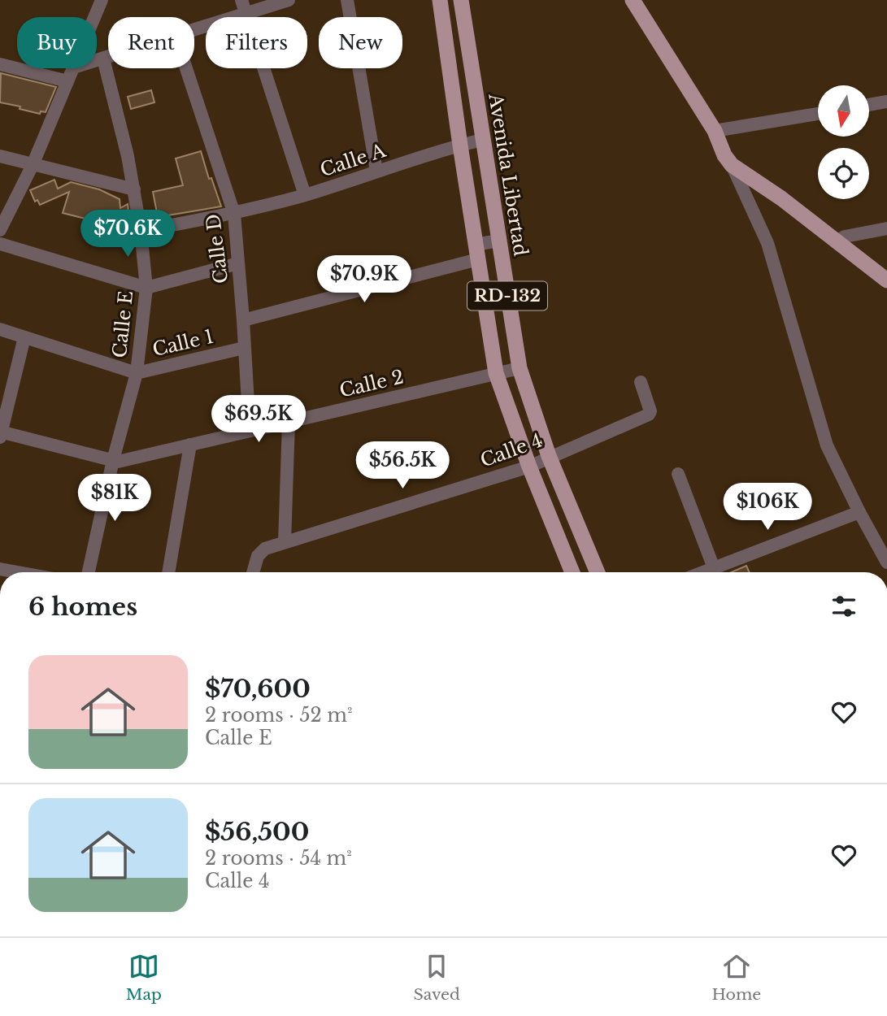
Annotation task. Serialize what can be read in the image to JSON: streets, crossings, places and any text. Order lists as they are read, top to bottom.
{
  "streets": {
    "main road": ["Avenida Libertad", "RD-132"],
    "street": [
      "Calle A",
      "Calle D",
      "Calle E",
      "Calle 1",
      "Calle 2",
      "Calle 4"
    ]
  },
  "crossings": [
    ["Calle A", "Avenida Libertad"],
    ["Calle A", "Calle D"],
    ["Calle A", "RD-132"],
    ["Calle A", "Calle E"],
    ["Avenida Libertad", "Calle 2"],
    ["Avenida Libertad", "Calle 4"],
    ["Calle D", "Calle 1"],
    ["Calle D", "Calle 2"],
    ["RD-132", "Calle 2"],
    ["RD-132", "Calle 4"],
    ["Calle E", "Calle 1"],
    ["Calle E", "Calle 2"]
  ],
  "north": "bottom",
  "page": {
    "chip": [
      "Buy",
      "Rent",
      "Filters",
      "New"
    ],
    "price": [
      "$70.6K",
      "$70.9K",
      "$69.5K",
      "$56.5K",
      "$81K",
      "$106K"
    ],
    "heading": "6 homes",
    "list": [
      {
        "name": "$70,600",
        "note": "2 rooms · 52 m² · Calle E"
      },
      {
        "name": "$56,500",
        "note": "2 rooms · 54 m² · Calle 4"
      }
    ],
    "tabs": ["Map", "Saved", "Home"]
  }
}
